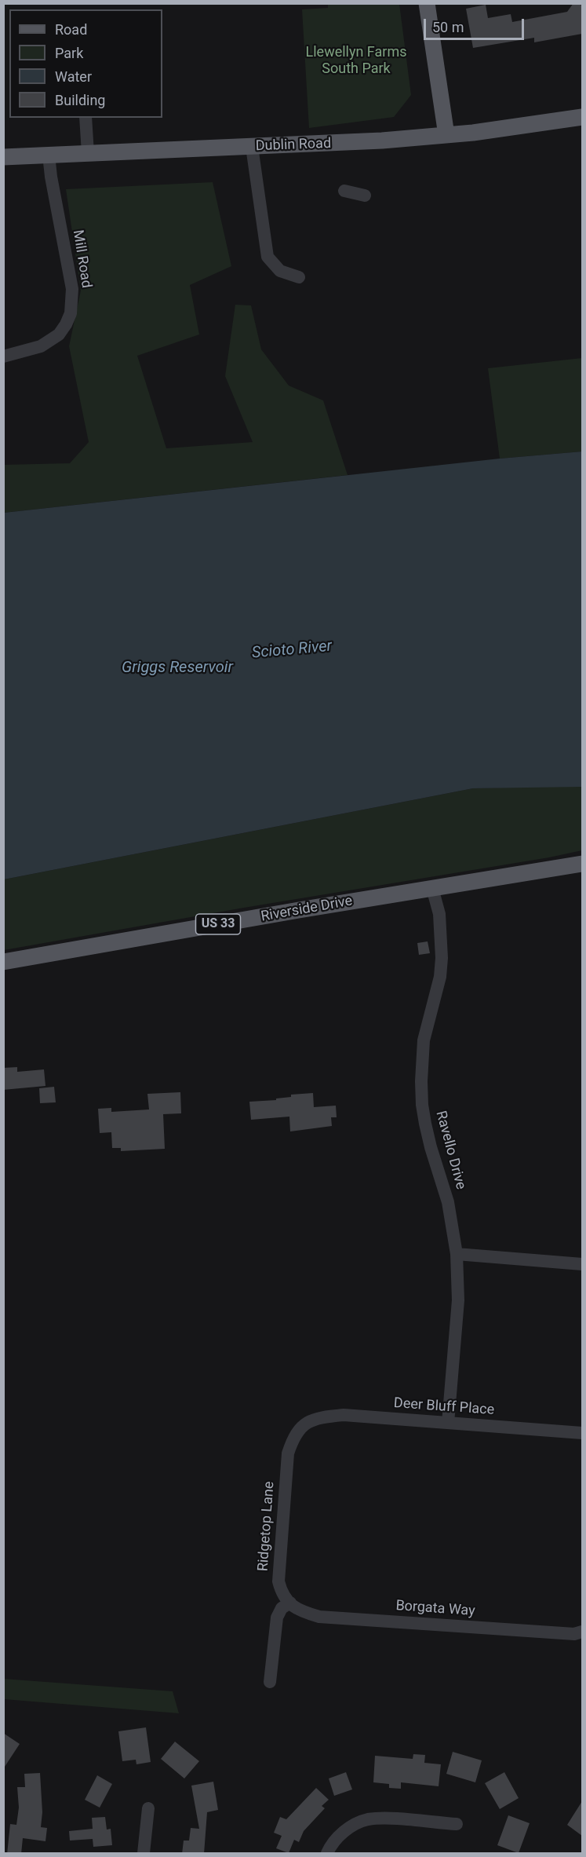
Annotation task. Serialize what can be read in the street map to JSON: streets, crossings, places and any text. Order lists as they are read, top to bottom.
{
  "streets": {
    "main road": ["Dublin Road", "Riverside Drive", "US 33"],
    "street": [
      "Mill Road",
      "Ravello Drive",
      "Deer Bluff Place",
      "Ridgetop Lane",
      "Borgata Way"
    ]
  },
  "crossings": [
    ["Dublin Road", "Mill Road"],
    ["Riverside Drive", "Ravello Drive"],
    ["Ravello Drive", "Deer Bluff Place"],
    ["Deer Bluff Place", "Ridgetop Lane"],
    ["Ridgetop Lane", "Borgata Way"]
  ],
  "water": ["Scioto River", "Griggs Reservoir"],
  "parks": ["Llewellyn Farms South Park"],
  "legend": [
    "Road",
    "Park",
    "Water",
    "Building"
  ],
  "scale_bar": "50 m"
}
